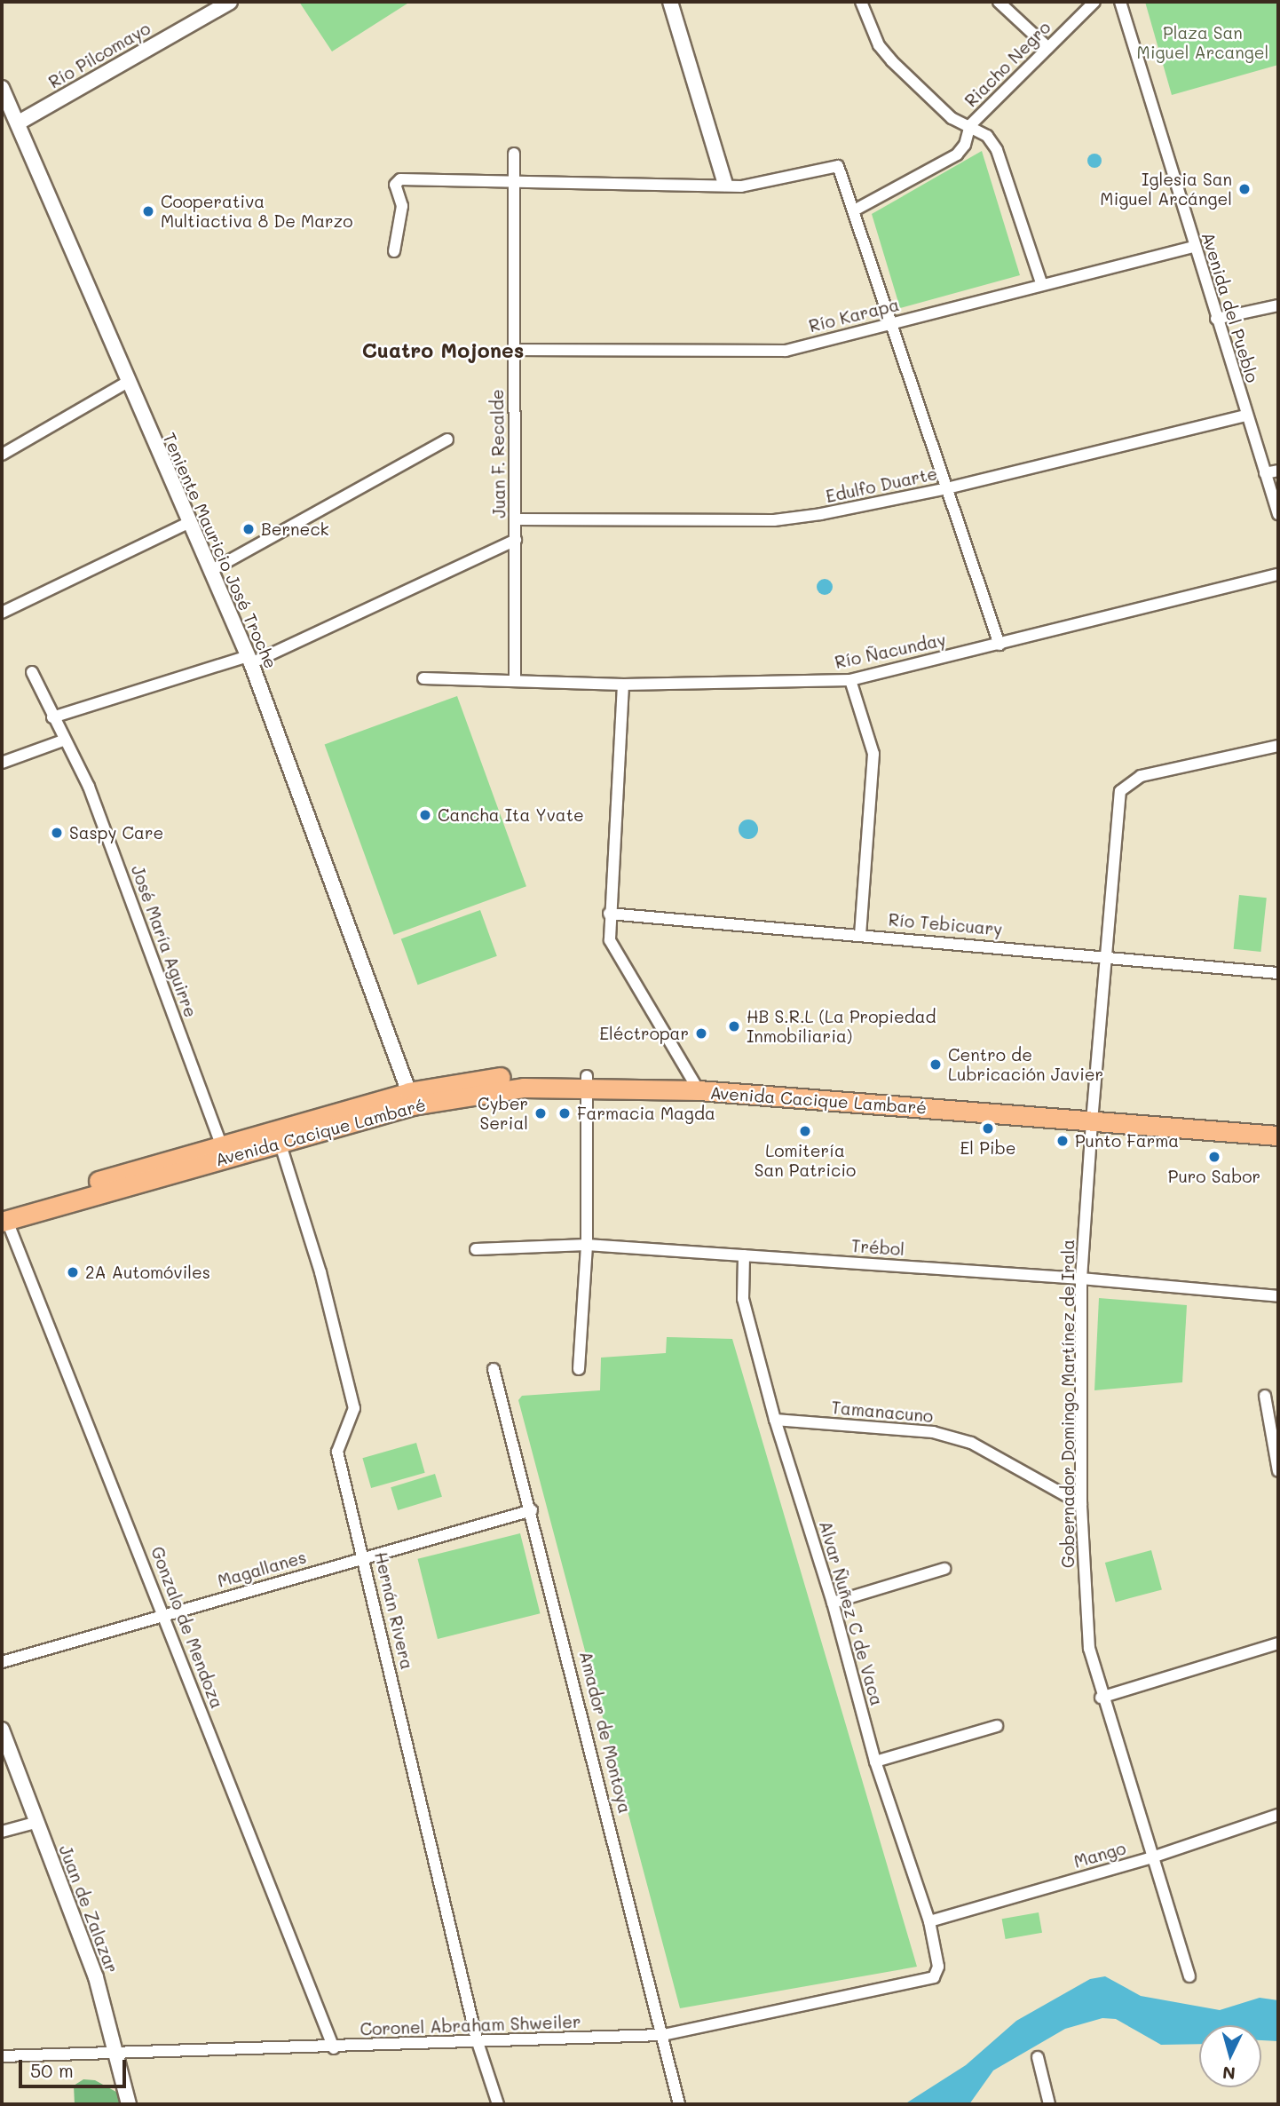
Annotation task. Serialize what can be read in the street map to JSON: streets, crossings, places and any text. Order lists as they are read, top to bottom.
{
  "streets": {
    "main road": ["Avenida Cacique Lambaré"],
    "street": [
      "Río Pilcomayo",
      "Riacho Negro",
      "Avenida del Pueblo",
      "Río Karapa",
      "Juan F. Recalde",
      "Edulfo Duarte",
      "Teniente Mauricio José Troche",
      "Río Ñacunday",
      "Río Tebicuary",
      "José María Aguirre",
      "Trébol",
      "Gobernador Domingo Martínez de Irala",
      "Tamanacuno",
      "Magallanes",
      "Hernán Rivera",
      "Alvar Ñuñez C de Vaca",
      "Gonzalo de Mendoza",
      "Amador de Montoya",
      "Mango",
      "Juan de Zalazar",
      "Coronel Abraham Shweiler"
    ]
  },
  "crossings": [
    ["Río Pilcomayo", "Teniente Mauricio José Troche"],
    ["Avenida del Pueblo", "Río Karapa"],
    ["Avenida del Pueblo", "Edulfo Duarte"],
    ["Río Karapa", "Juan F. Recalde"],
    ["Juan F. Recalde", "Edulfo Duarte"],
    ["Juan F. Recalde", "Río Ñacunday"],
    ["Teniente Mauricio José Troche", "Avenida Cacique Lambaré"],
    ["Río Tebicuary", "Gobernador Domingo Martínez de Irala"],
    ["José María Aguirre", "Avenida Cacique Lambaré"],
    ["Avenida Cacique Lambaré", "Gobernador Domingo Martínez de Irala"],
    ["Avenida Cacique Lambaré", "Hernán Rivera"],
    ["Avenida Cacique Lambaré", "Gonzalo de Mendoza"],
    ["Trébol", "Gobernador Domingo Martínez de Irala"],
    ["Trébol", "Alvar Ñuñez C de Vaca"],
    ["Gobernador Domingo Martínez de Irala", "Tamanacuno"],
    ["Gobernador Domingo Martínez de Irala", "Mango"],
    ["Tamanacuno", "Alvar Ñuñez C de Vaca"],
    ["Magallanes", "Hernán Rivera"],
    ["Magallanes", "Gonzalo de Mendoza"],
    ["Magallanes", "Amador de Montoya"],
    ["Hernán Rivera", "Coronel Abraham Shweiler"],
    ["Alvar Ñuñez C de Vaca", "Mango"],
    ["Alvar Ñuñez C de Vaca", "Coronel Abraham Shweiler"],
    ["Gonzalo de Mendoza", "Coronel Abraham Shweiler"],
    ["Amador de Montoya", "Coronel Abraham Shweiler"],
    ["Juan de Zalazar", "Coronel Abraham Shweiler"]
  ],
  "districts": ["Cuatro Mojones"],
  "parks": ["Plaza San Miguel Arcangel"],
  "places": [
    "Iglesia San Miguel Arcángel",
    "Cooperativa Multiactiva 8 De Marzo",
    "Berneck",
    "Cancha Ita Yvate",
    "Saspy Care",
    "HB S.R.L (La Propiedad Inmobiliaria)",
    "Eléctropar",
    "Centro de Lubricación Javier",
    "Cyber Serial",
    "Farmacia Magda",
    "El Pibe",
    "Lomitería San Patricio",
    "Punto Farma",
    "Puro Sabor",
    "2A Automóviles"
  ],
  "scale_bar": "50 m",
  "north": "bottom"
}
